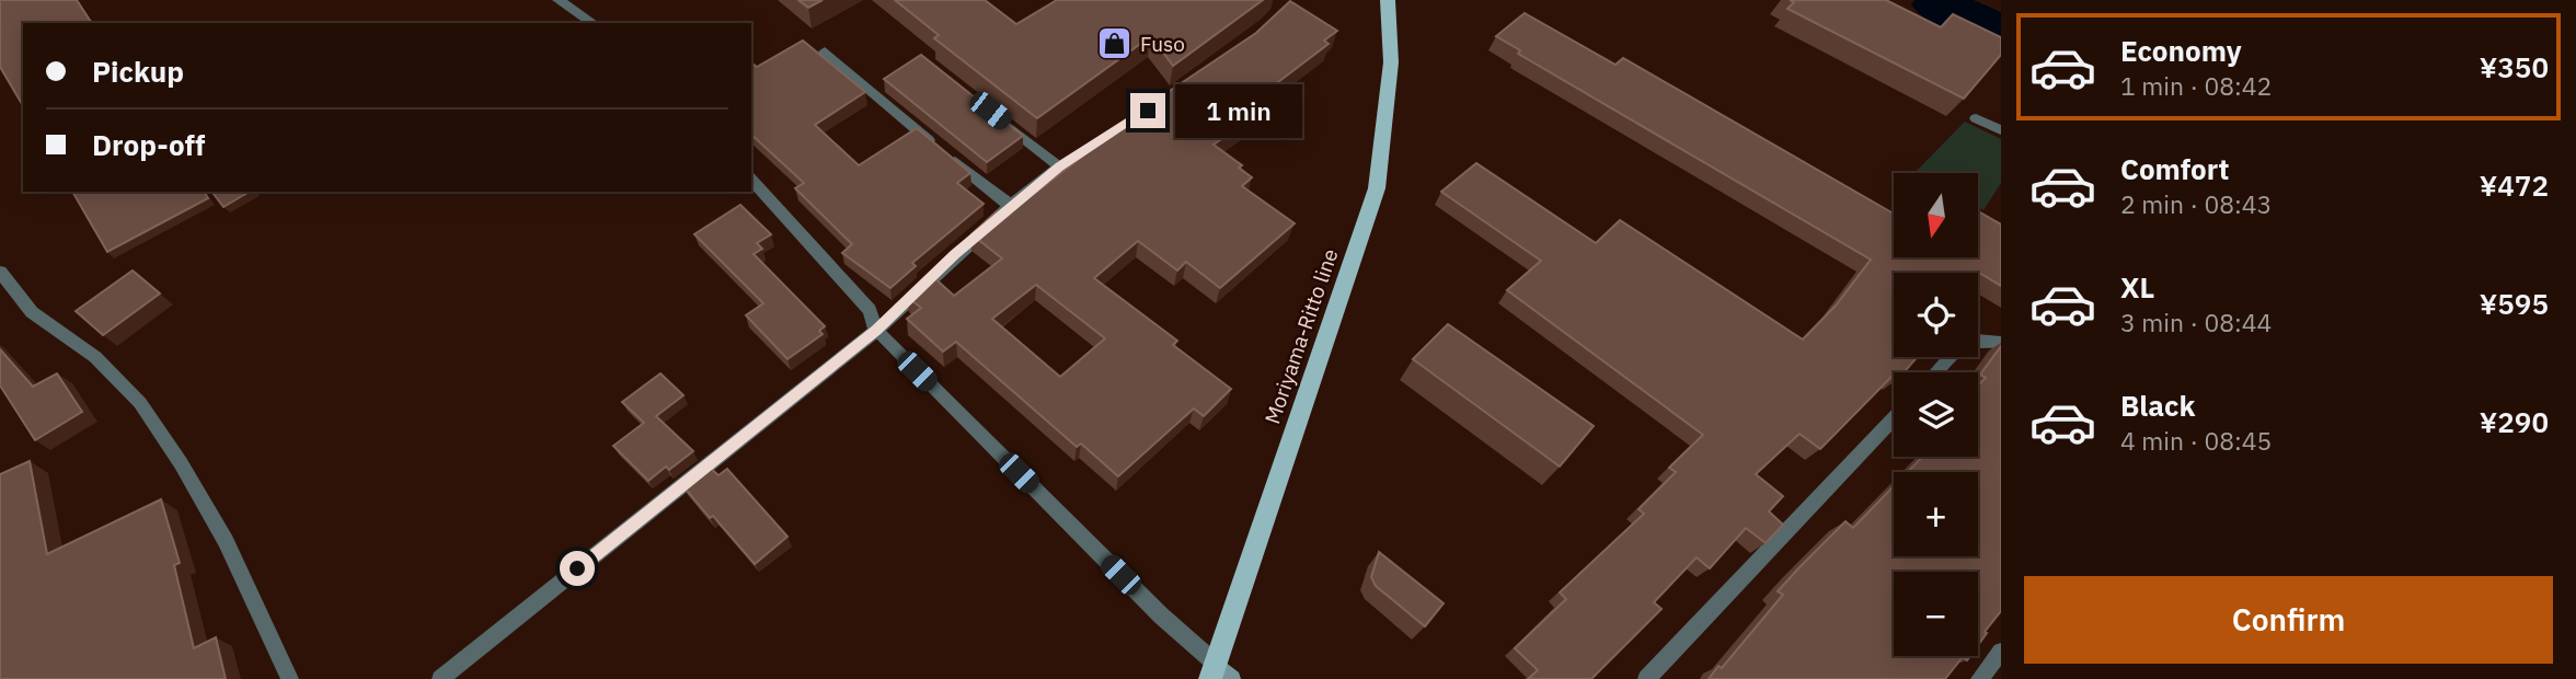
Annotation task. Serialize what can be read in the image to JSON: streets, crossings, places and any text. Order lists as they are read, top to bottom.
{
  "streets": {
    "main road": ["Moriyama-Ritto line"]
  },
  "places": {
    "shop": ["Fuso"]
  },
  "north": "bottom",
  "page": {
    "list": [
      {
        "name": "Economy",
        "note": "1 min · 08:42",
        "value": "¥350"
      },
      {
        "name": "Comfort",
        "note": "2 min · 08:43",
        "value": "¥472"
      },
      {
        "name": "XL",
        "note": "3 min · 08:44",
        "value": "¥595"
      },
      {
        "name": "Black",
        "note": "4 min · 08:45",
        "value": "¥290"
      }
    ],
    "banner": ["Pickup", "Drop-off"],
    "bubble": "1 min",
    "map_buttons": ["+", "−"],
    "buttons": "Confirm"
  }
}
